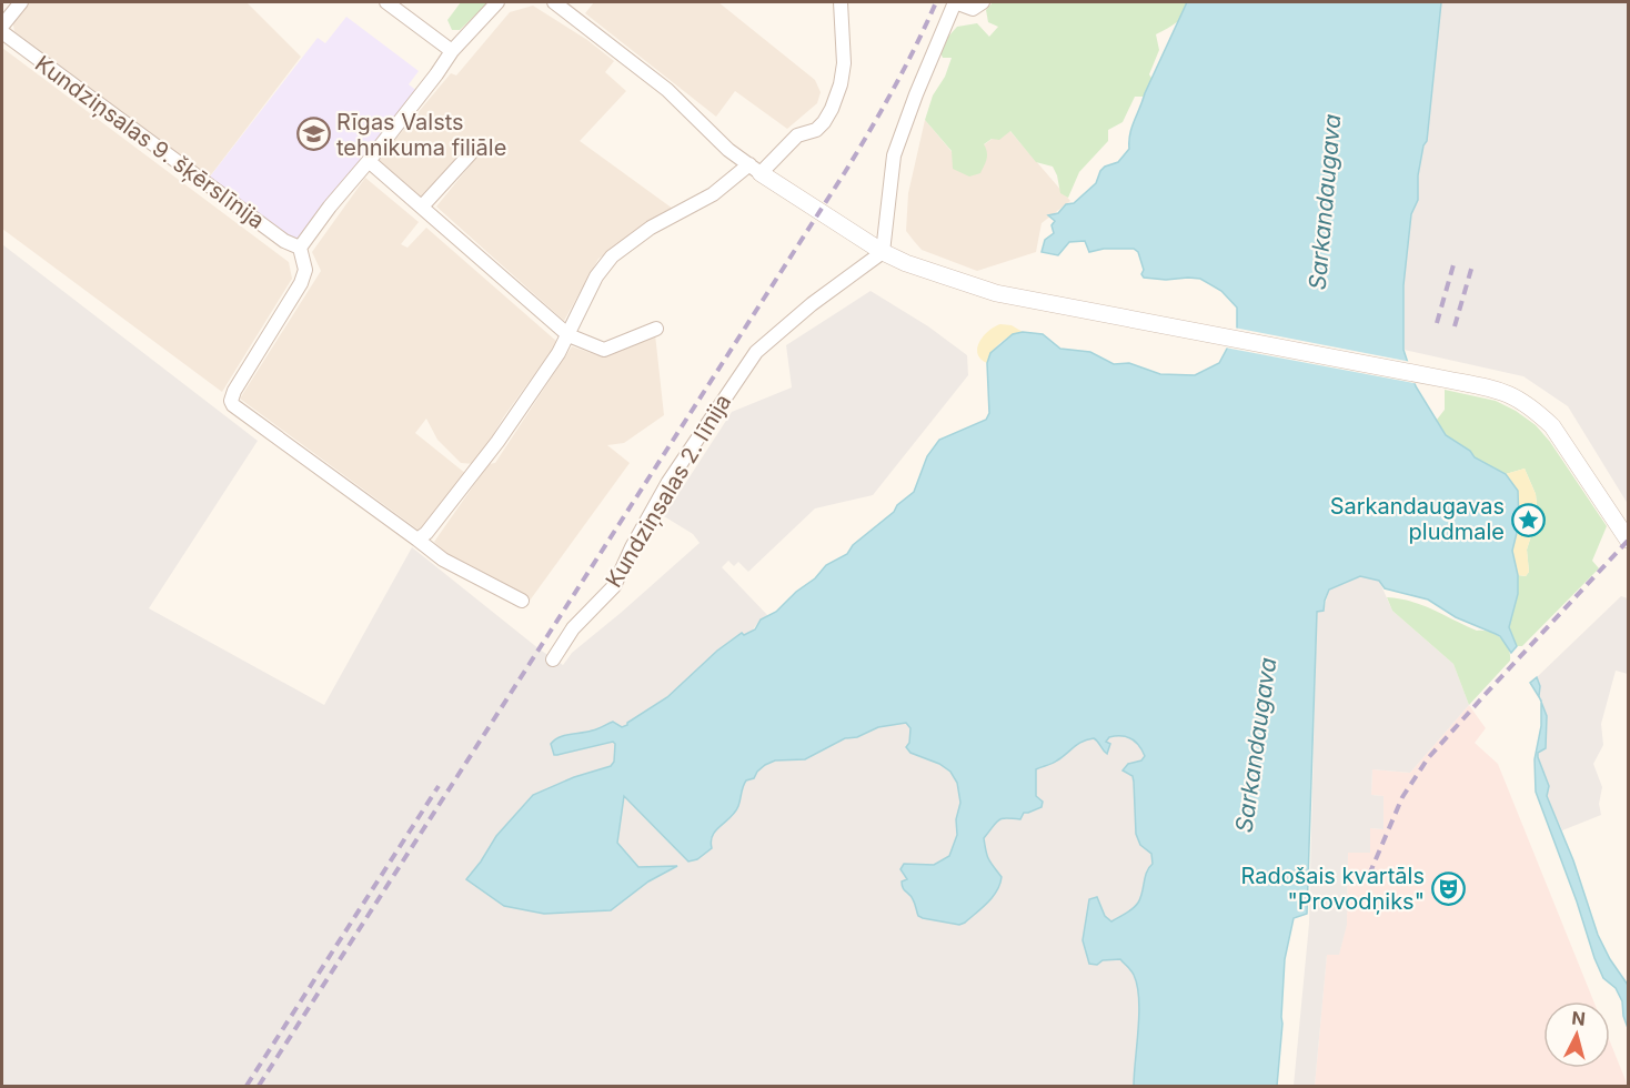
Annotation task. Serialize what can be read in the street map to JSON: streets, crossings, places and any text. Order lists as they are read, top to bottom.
{
  "streets": {
    "street": ["Kundziņsalas 9. šķērslīnija", "Kundziņsalas 2. līnija"]
  },
  "water": ["Sarkandaugava"],
  "places": {
    "school or university": ["Rīgas Valsts tehnikuma filiāle"],
    "place": ["Sarkandaugavas pludmale"],
    "theatre": ["Radošais kvartāls \"Provodņiks\""]
  },
  "north": "top"
}
